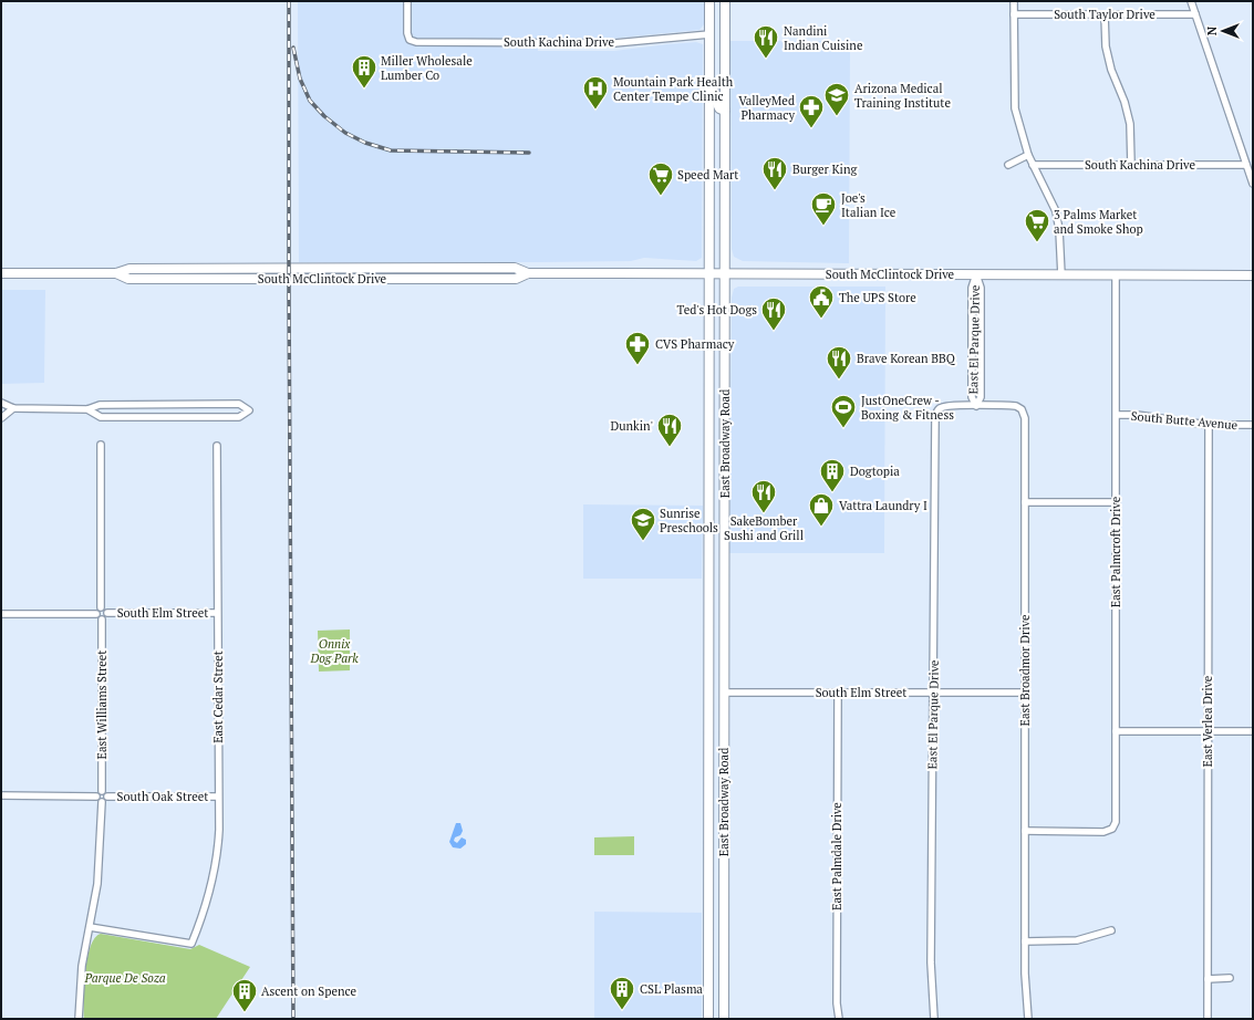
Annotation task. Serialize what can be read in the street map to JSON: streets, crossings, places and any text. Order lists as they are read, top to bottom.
{
  "streets": {
    "main road": ["South McClintock Drive", "East Broadway Road"],
    "street": [
      "South Taylor Drive",
      "South Kachina Drive",
      "East El Parque Drive",
      "South Butte Avenue",
      "East Palmcroft Drive",
      "South Elm Street",
      "East Broadmor Drive",
      "East Cedar Street",
      "East Williams Street",
      "East Verlea Drive",
      "South Oak Street",
      "East Palmdale Drive"
    ]
  },
  "crossings": [
    ["South Kachina Drive", "East Broadway Road"],
    ["South McClintock Drive", "East El Parque Drive"],
    ["South McClintock Drive", "East Broadway Road"],
    ["South McClintock Drive", "East Palmcroft Drive"],
    ["East El Parque Drive", "South Elm Street"],
    ["East El Parque Drive", "East Broadmor Drive"],
    ["South Butte Avenue", "East Palmcroft Drive"],
    ["South Butte Avenue", "East Verlea Drive"],
    ["East Broadway Road", "South Elm Street"],
    ["East Palmcroft Drive", "East Broadmor Drive"],
    ["South Elm Street", "East Broadmor Drive"],
    ["South Elm Street", "East Cedar Street"],
    ["South Elm Street", "East Williams Street"],
    ["South Elm Street", "East Palmdale Drive"],
    ["East Cedar Street", "South Oak Street"],
    ["East Williams Street", "South Oak Street"]
  ],
  "parks": ["Onnix Dog Park", "Parque De Soza"],
  "places": {
    "restaurant": [
      "Nandini Indian Cuisine",
      "Burger King",
      "Ted's Hot Dogs",
      "Brave Korean BBQ",
      "Dunkin'",
      "SakeBomber Sushi and Grill"
    ],
    "building": [
      "Miller Wholesale Lumber Co",
      "Dogtopia",
      "CSL Plasma",
      "Ascent on Spence"
    ],
    "hospital": ["Mountain Park Health Center Tempe Clinic"],
    "school or university": ["Arizona Medical Training Institute", "Sunrise Preschools"],
    "pharmacy": ["ValleyMed Pharmacy", "CVS Pharmacy"],
    "supermarket": ["Speed Mart", "3 Palms Market and Smoke Shop"],
    "cafe": ["Joe's Italian Ice"],
    "public building": ["The UPS Store"],
    "sports": ["JustOneCrew - Boxing & Fitness"],
    "shop": ["Vattra Laundry I"]
  },
  "north": "left"
}
